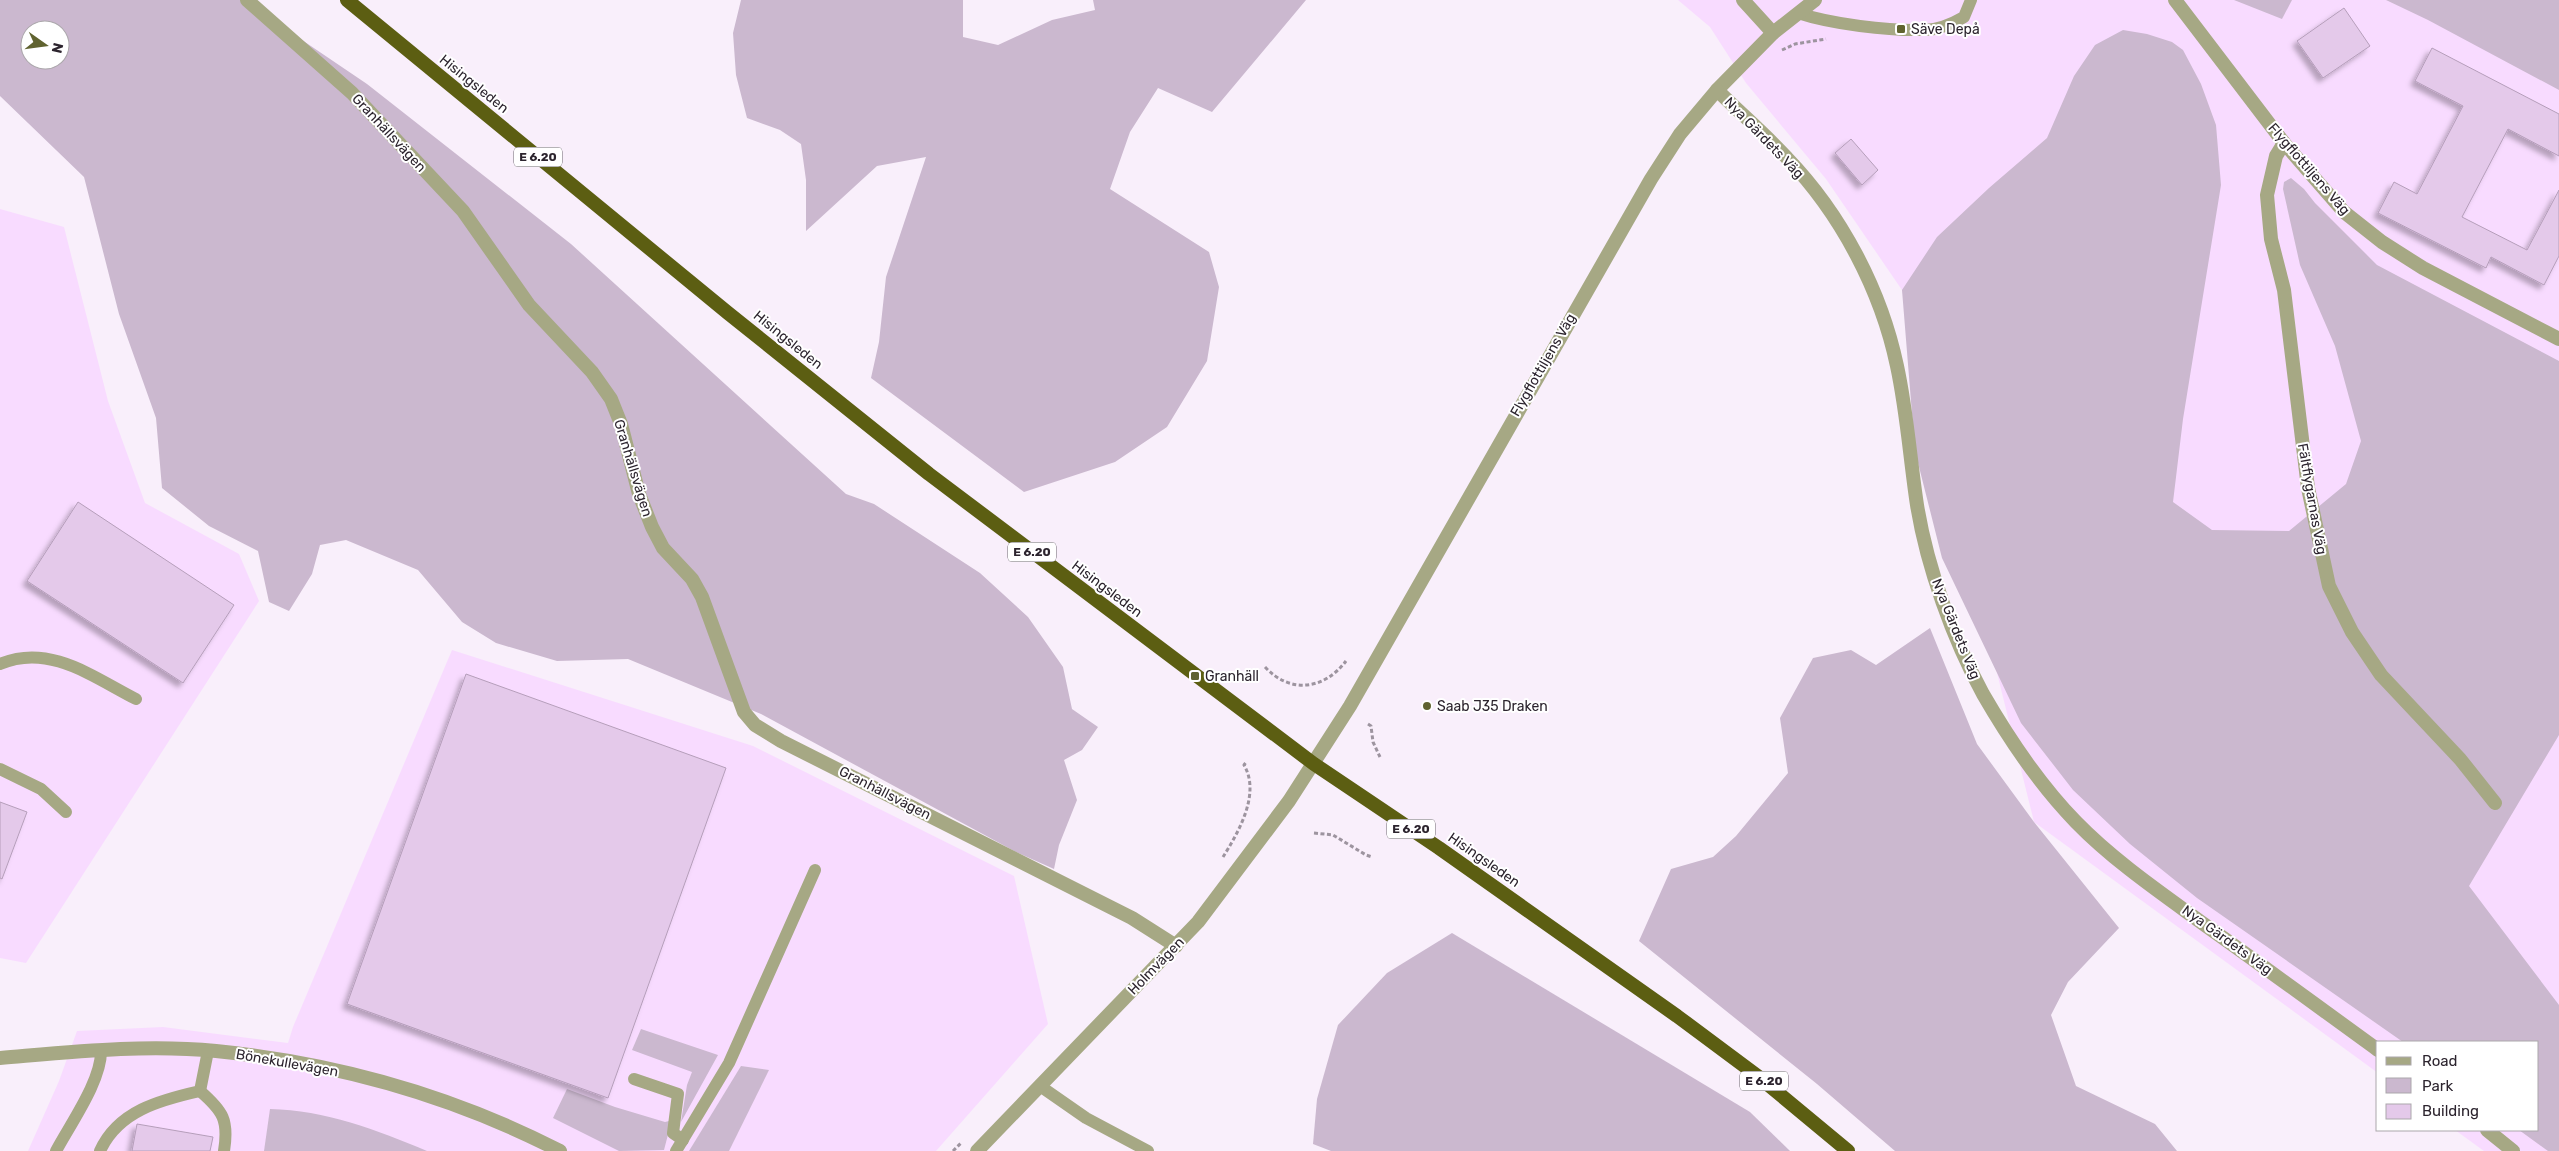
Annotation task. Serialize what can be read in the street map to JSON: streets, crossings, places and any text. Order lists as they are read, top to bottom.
{
  "streets": {
    "highway": ["Hisingsleden", "E 6.20"],
    "street": [
      "Granhällsvägen",
      "Nya Gärdets Väg",
      "Flygflottiljens Väg",
      "Fältflygarnas Väg",
      "Holmvägen",
      "Bönekullevägen"
    ]
  },
  "crossings": [
    ["Hisingsleden", "Flygflottiljens Väg"],
    ["Hisingsleden", "Holmvägen"],
    ["Granhällsvägen", "Holmvägen"],
    ["Nya Gärdets Väg", "Flygflottiljens Väg"],
    ["Flygflottiljens Väg", "Fältflygarnas Väg"],
    ["Flygflottiljens Väg", "Holmvägen"]
  ],
  "places": {
    "transit": ["Säve Depå", "Granhäll"],
    "other": ["Saab J35 Draken"]
  },
  "legend": ["Road", "Park", "Building"],
  "north": "right"
}
